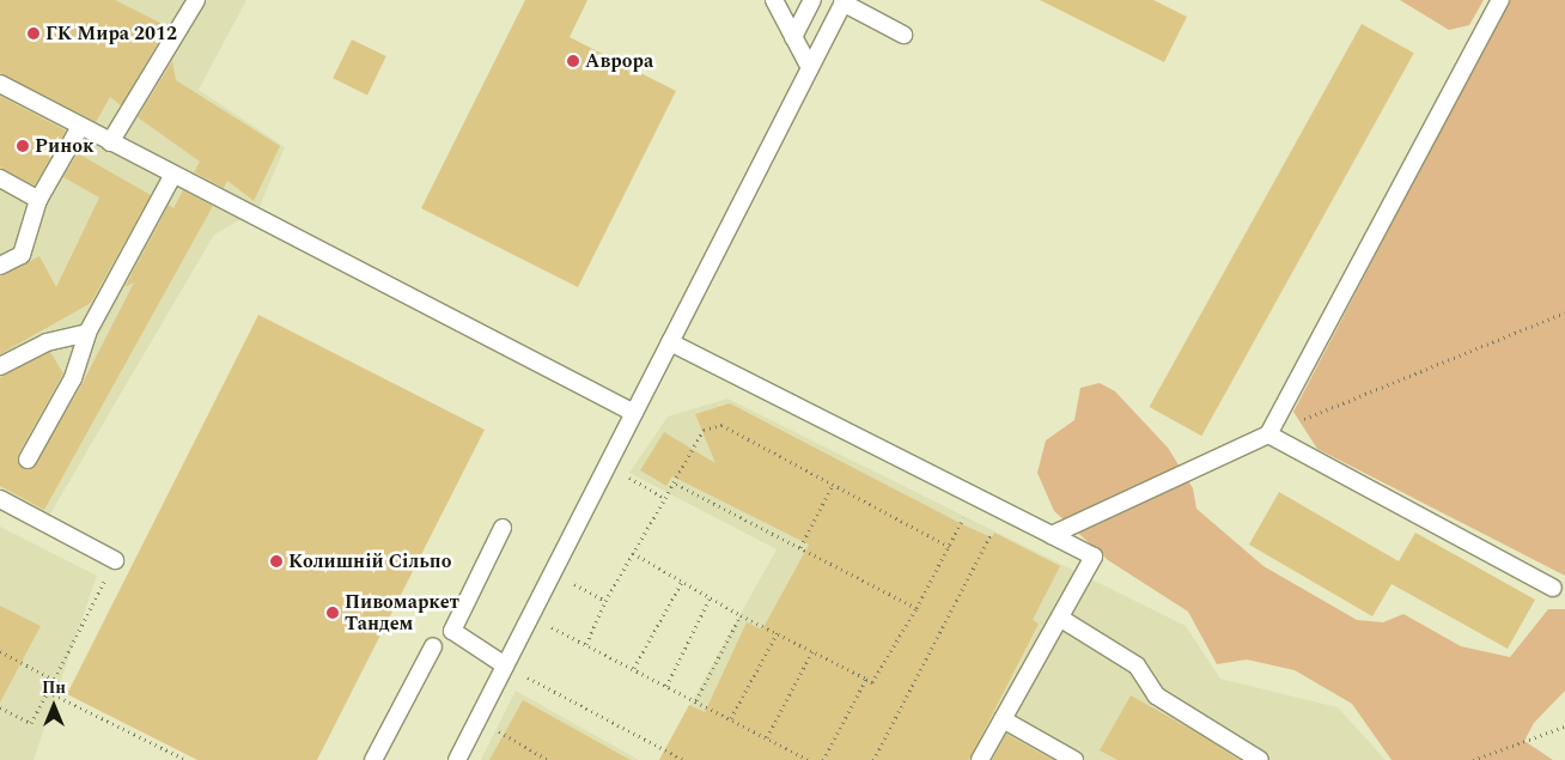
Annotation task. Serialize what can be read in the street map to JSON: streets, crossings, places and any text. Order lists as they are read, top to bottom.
{
  "places": [
    "ГК Мира 2012",
    "Аврора",
    "Ринок",
    "Колишній Сільпо",
    "Пивомаркет Тандем"
  ],
  "north": "top"
}
